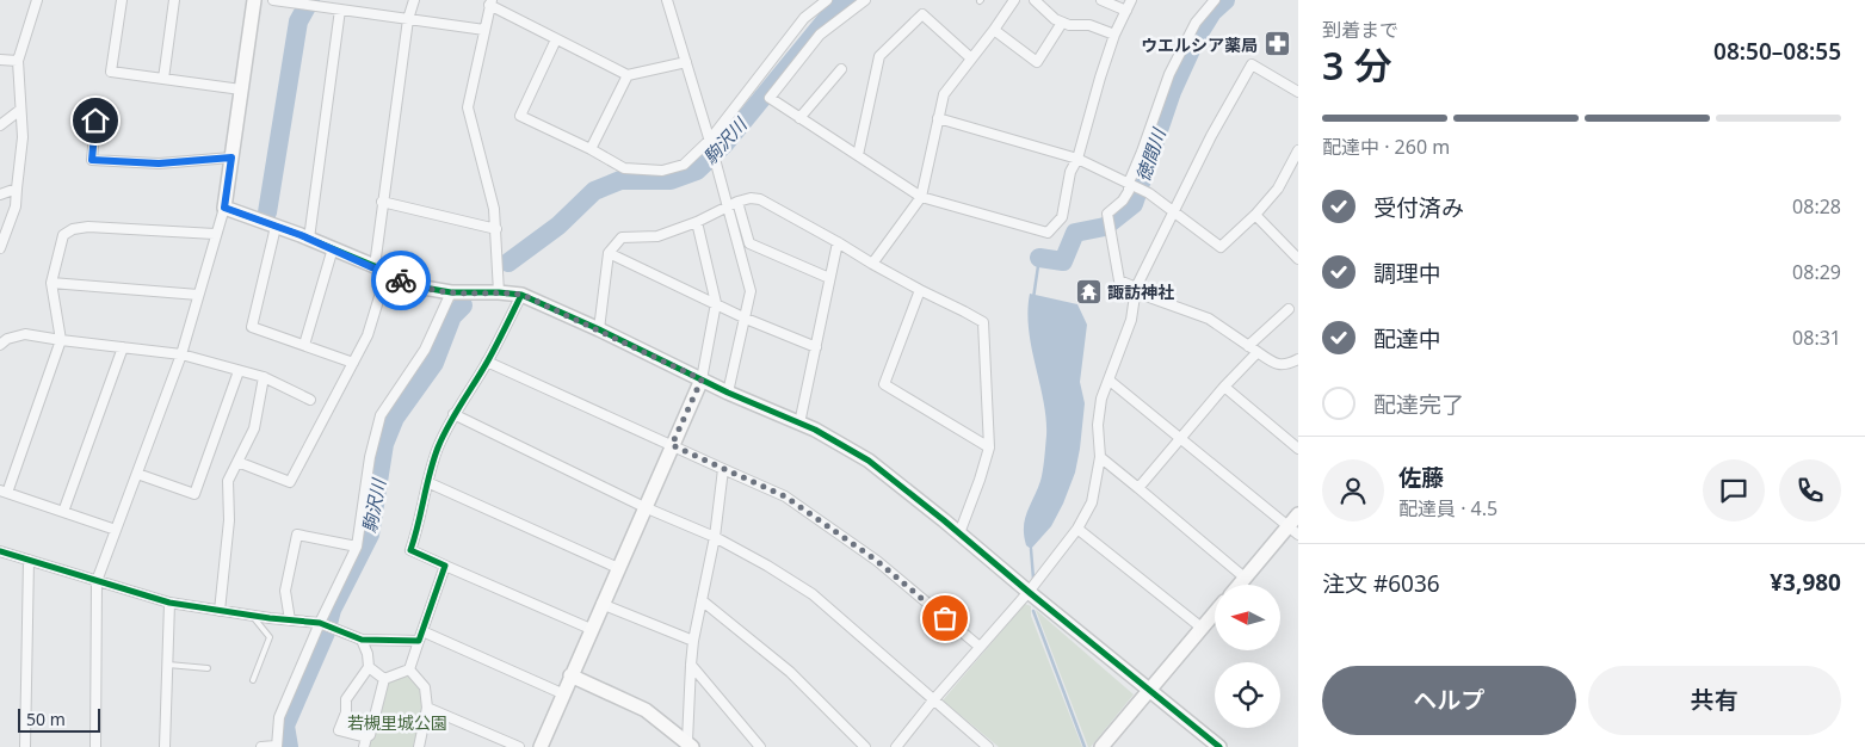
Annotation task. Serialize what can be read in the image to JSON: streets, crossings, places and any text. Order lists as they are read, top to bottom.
{
  "water": ["駒沢川", "徳間川"],
  "parks": ["若槻里城公園"],
  "places": {
    "pharmacy": ["ウエルシア薬局"],
    "temple": ["諏訪神社"]
  },
  "scale_bar": "50 m",
  "north": "left",
  "page": {
    "heading": ["3 分", "到着まで", "08:50–08:55"],
    "panel": [
      "佐藤",
      "配達員 · 4.5",
      "注文 #6036",
      "¥3,980"
    ],
    "bar": "配達中 · 260 m",
    "list": [
      ["受付済み", "08:28"],
      ["調理中", "08:29"],
      ["配達中", "08:31"],
      "配達完了"
    ],
    "buttons": ["ヘルプ", "共有"],
    "scale": "50 m"
  }
}
